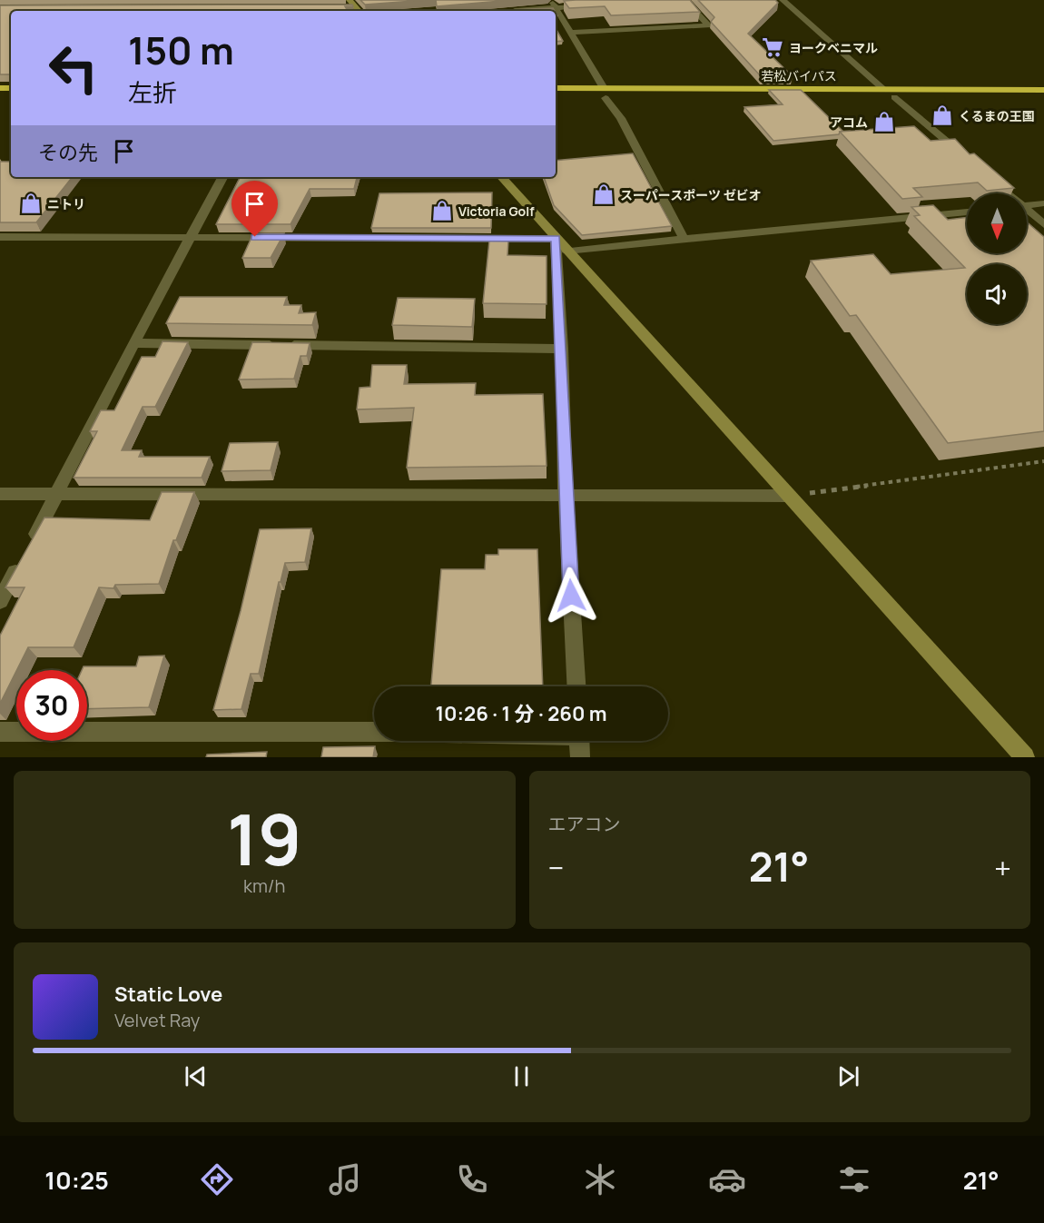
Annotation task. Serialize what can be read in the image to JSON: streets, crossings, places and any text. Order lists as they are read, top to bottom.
{
  "streets": {
    "highway": ["若松バイパス"]
  },
  "places": {
    "supermarket": ["ヨークベニマル"],
    "shop": [
      "くるまの王国",
      "アコム",
      "スーパースポーツ ゼビオ",
      "ニトリ",
      "Victoria Golf"
    ]
  },
  "north": "bottom",
  "page": {
    "turn": ["150 m", "左折"],
    "then": "その先",
    "limit": "30",
    "trip": "10:26 · 1 分 · 260 m",
    "tile": [
      ["19", "km/h"],
      "エアコン"
    ],
    "heat": ["−", "21°", "+"],
    "song": ["Static Love", "Velvet Ray"],
    "tabs": ["10:25", "21°"]
  }
}
